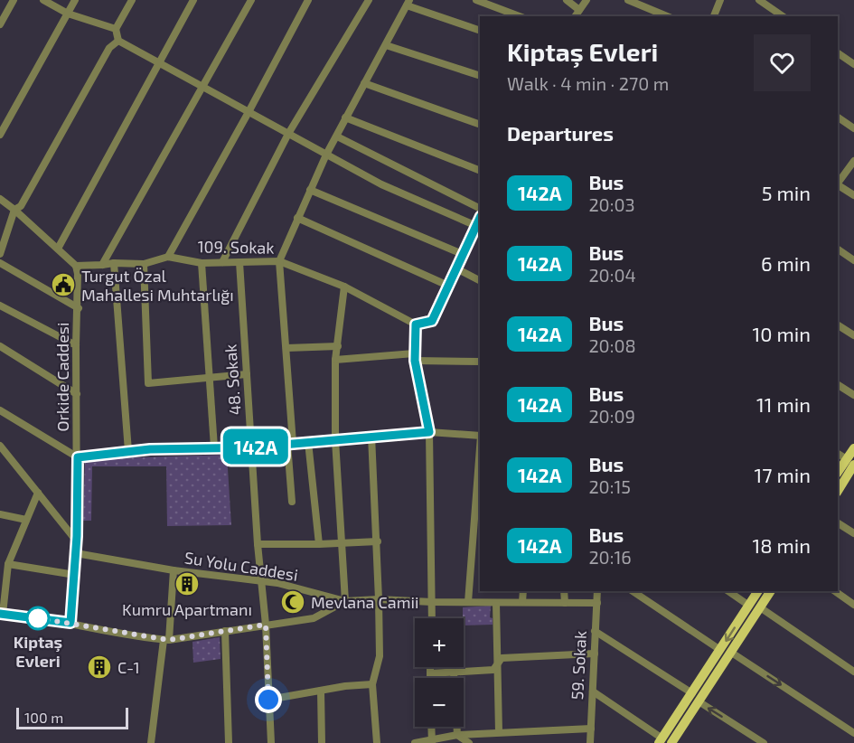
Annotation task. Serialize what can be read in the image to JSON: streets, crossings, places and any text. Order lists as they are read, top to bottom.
{
  "streets": {
    "street": [
      "109. Sokak",
      "Orkide Caddesi",
      "48. Sokak",
      "Su Yolu Caddesi",
      "59. Sokak"
    ]
  },
  "crossings": [
    ["109. Sokak", "Orkide Caddesi"],
    ["109. Sokak", "48. Sokak"],
    ["Orkide Caddesi", "Su Yolu Caddesi"],
    ["48. Sokak", "Su Yolu Caddesi"],
    ["Su Yolu Caddesi", "59. Sokak"]
  ],
  "places": {
    "public building": ["Turgut Özal Mahallesi Muhtarlığı"],
    "building": ["Kumru Apartmanı", "C-1"],
    "mosque": ["Mevlana Camii"],
    "other": ["Kiptaş Evleri"]
  },
  "lines": ["bus line 142A"],
  "scale_bar": "100 m",
  "page": {
    "on_map": "142A",
    "heading": [
      ["Kiptaş Evleri", "Walk · 4 min · 270 m"],
      "Departures"
    ],
    "list": [
      {
        "mark": "142A",
        "name": "Bus",
        "note": "20:03",
        "value": "5 min"
      },
      {
        "mark": "142A",
        "name": "Bus",
        "note": "20:04",
        "value": "6 min"
      },
      {
        "mark": "142A",
        "name": "Bus",
        "note": "20:08",
        "value": "10 min"
      },
      {
        "mark": "142A",
        "name": "Bus",
        "note": "20:09",
        "value": "11 min"
      },
      {
        "mark": "142A",
        "name": "Bus",
        "note": "20:15",
        "value": "17 min"
      },
      {
        "mark": "142A",
        "name": "Bus",
        "note": "20:16",
        "value": "18 min"
      }
    ],
    "map_buttons": ["+", "−"],
    "scale": "100 m"
  }
}
